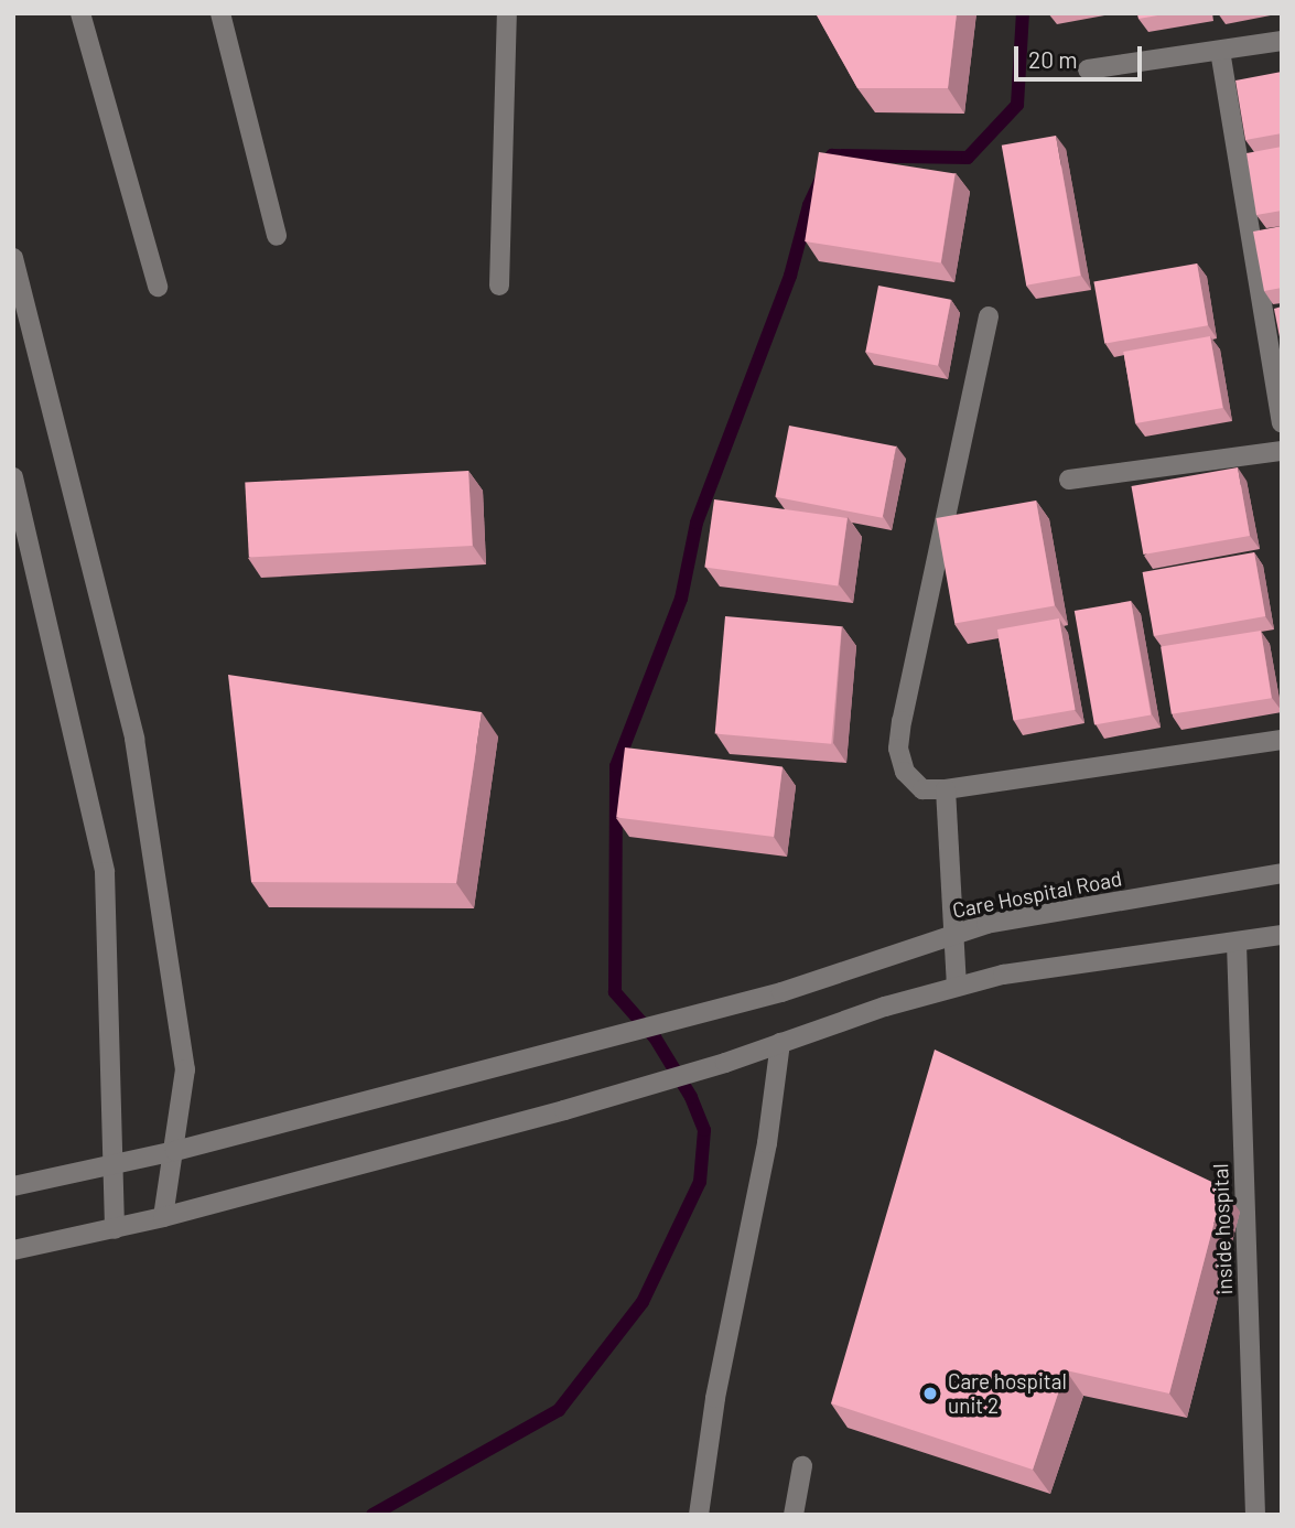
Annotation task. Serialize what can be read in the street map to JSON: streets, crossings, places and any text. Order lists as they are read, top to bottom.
{
  "streets": {
    "street": ["Care Hospital Road", "inside hospital"]
  },
  "places": ["Care hospital unit 2"],
  "scale_bar": "20 m"
}
